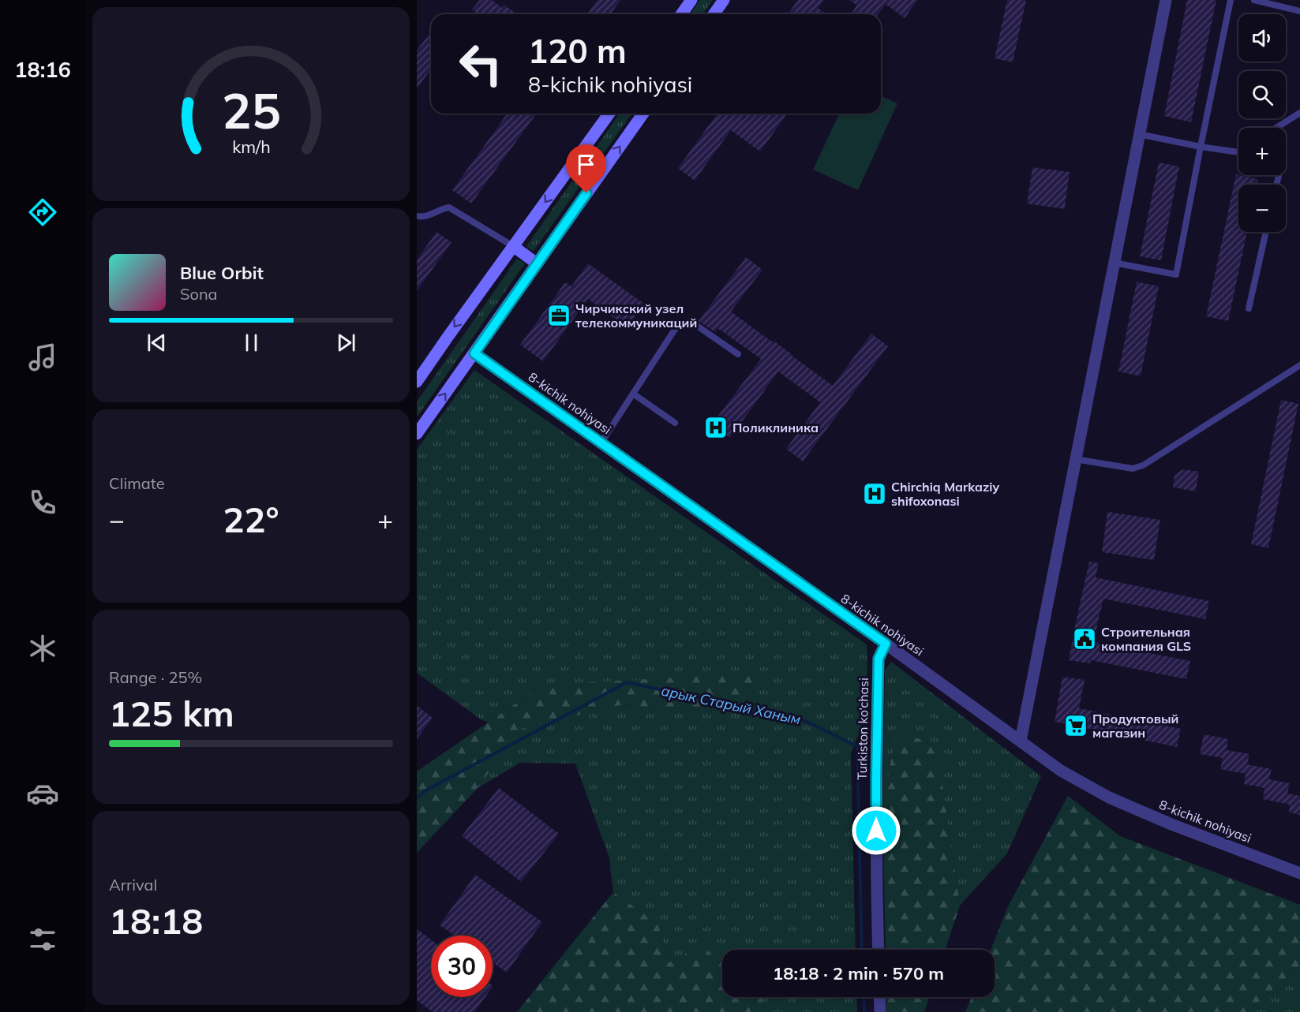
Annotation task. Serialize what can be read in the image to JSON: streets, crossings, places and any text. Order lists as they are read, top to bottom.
{
  "streets": {
    "street": ["8-kichik nohiyasi", "Turkiston ko‘chasi"]
  },
  "crossings": [
    ["8-kichik nohiyasi", "Turkiston ko‘chasi"]
  ],
  "water": ["арык Старый Ханым"],
  "places": {
    "office": ["Чирчикский узел телекоммуникаций"],
    "hospital": ["Поликлиника", "Chirchiq Markaziy shifoxonasi"],
    "public building": ["Строительная компания GLS"],
    "supermarket": ["Продуктовый магазин"]
  },
  "page": {
    "tabs": "18:16",
    "map_buttons": ["+", "−"],
    "turn": ["120 m", "8-kichik nohiyasi"],
    "song": ["Blue Orbit", "Sona"],
    "tile": [
      "Climate",
      ["Range · 25%", "125 km"],
      ["Arrival", "18:18"]
    ],
    "heat": ["−", "22°", "+"],
    "limit": "30",
    "trip": "18:18 · 2 min · 570 m",
    "gauge": ["25", "km/h"]
  }
}
